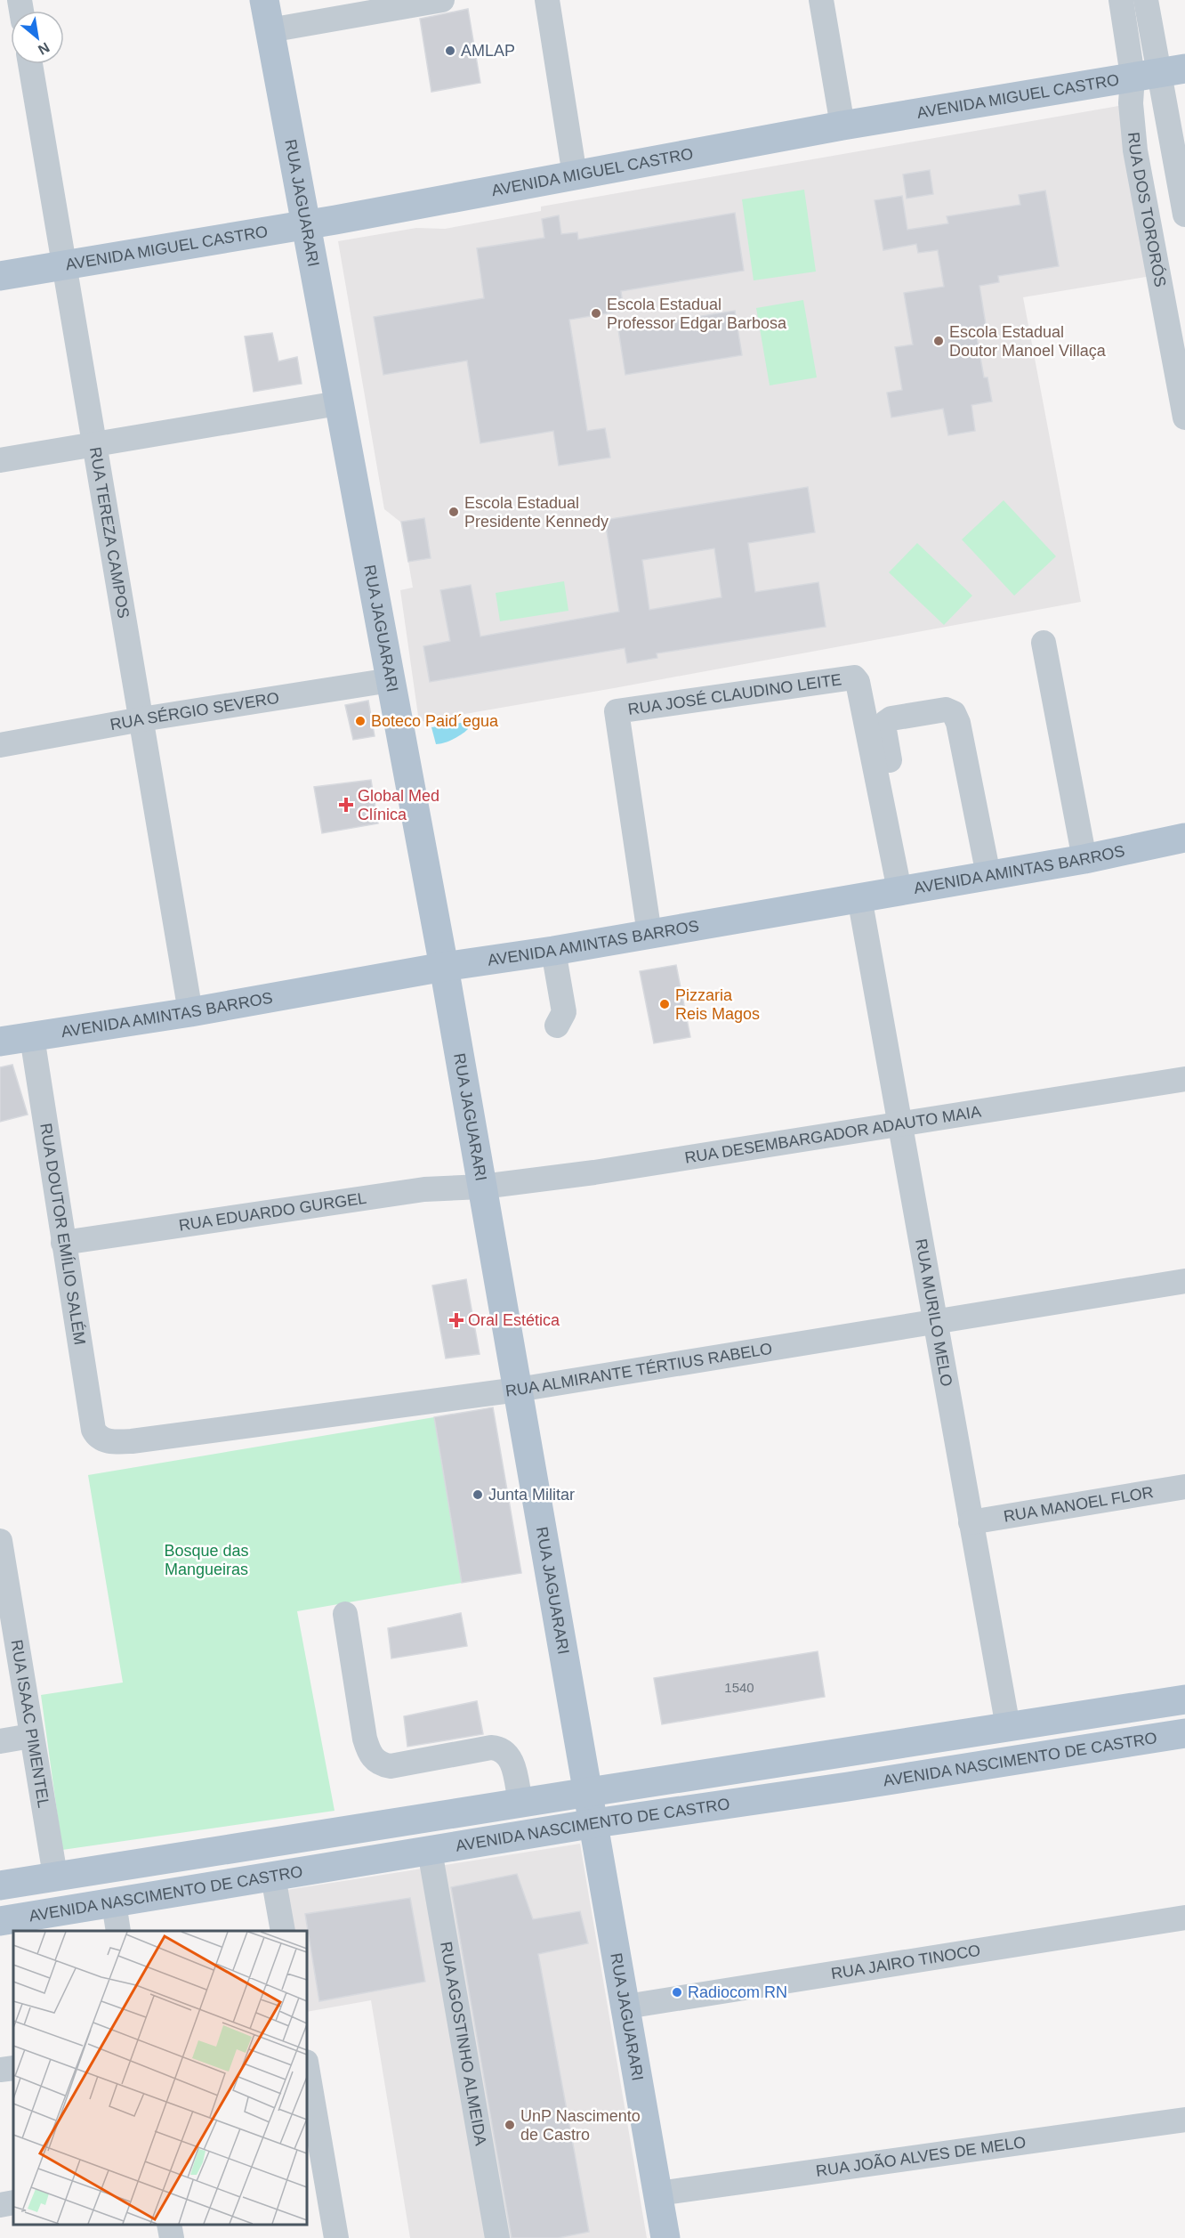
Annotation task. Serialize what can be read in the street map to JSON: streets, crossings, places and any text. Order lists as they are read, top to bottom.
{
  "streets": {
    "main road": [
      "AVENIDA MIGUEL CASTRO",
      "RUA JAGUARARI",
      "AVENIDA AMINTAS BARROS",
      "AVENIDA NASCIMENTO DE CASTRO"
    ],
    "street": [
      "RUA DOS TORORÓS",
      "RUA TEREZA CAMPOS",
      "RUA JOSÉ CLAUDINO LEITE",
      "RUA SÉRGIO SEVERO",
      "RUA DESEMBARGADOR ADAUTO MAIA",
      "RUA EDUARDO GURGEL",
      "RUA DOUTOR EMÍLIO SALÉM",
      "RUA MURILO MELO",
      "RUA ALMIRANTE TÉRTIUS RABELO",
      "RUA MANOEL FLOR",
      "RUA ISAAC PIMENTEL",
      "RUA JAIRO TINOCO",
      "RUA AGOSTINHO ALMEIDA",
      "RUA JOÃO ALVES DE MELO"
    ]
  },
  "crossings": [
    ["AVENIDA MIGUEL CASTRO", "RUA JAGUARARI"],
    ["AVENIDA MIGUEL CASTRO", "RUA DOS TORORÓS"],
    ["AVENIDA MIGUEL CASTRO", "RUA TEREZA CAMPOS"],
    ["RUA JAGUARARI", "RUA SÉRGIO SEVERO"],
    ["RUA JAGUARARI", "AVENIDA AMINTAS BARROS"],
    ["RUA JAGUARARI", "RUA DESEMBARGADOR ADAUTO MAIA"],
    ["RUA JAGUARARI", "RUA EDUARDO GURGEL"],
    ["RUA JAGUARARI", "RUA ALMIRANTE TÉRTIUS RABELO"],
    ["RUA JAGUARARI", "AVENIDA NASCIMENTO DE CASTRO"],
    ["RUA JAGUARARI", "RUA JAIRO TINOCO"],
    ["RUA JAGUARARI", "RUA JOÃO ALVES DE MELO"],
    ["RUA TEREZA CAMPOS", "RUA SÉRGIO SEVERO"],
    ["RUA TEREZA CAMPOS", "AVENIDA AMINTAS BARROS"],
    ["RUA JOSÉ CLAUDINO LEITE", "AVENIDA AMINTAS BARROS"],
    ["AVENIDA AMINTAS BARROS", "RUA DOUTOR EMÍLIO SALÉM"],
    ["AVENIDA AMINTAS BARROS", "RUA MURILO MELO"],
    ["RUA DESEMBARGADOR ADAUTO MAIA", "RUA EDUARDO GURGEL"],
    ["RUA DESEMBARGADOR ADAUTO MAIA", "RUA MURILO MELO"],
    ["RUA EDUARDO GURGEL", "RUA DOUTOR EMÍLIO SALÉM"],
    ["RUA DOUTOR EMÍLIO SALÉM", "RUA ALMIRANTE TÉRTIUS RABELO"],
    ["RUA MURILO MELO", "RUA ALMIRANTE TÉRTIUS RABELO"],
    ["RUA MURILO MELO", "RUA MANOEL FLOR"],
    ["RUA MURILO MELO", "AVENIDA NASCIMENTO DE CASTRO"],
    ["RUA ISAAC PIMENTEL", "AVENIDA NASCIMENTO DE CASTRO"],
    ["AVENIDA NASCIMENTO DE CASTRO", "RUA AGOSTINHO ALMEIDA"]
  ],
  "parks": ["Bosque das Mangueiras"],
  "places": {
    "other": [
      "AMLAP",
      "Escola Estadual Professor Edgar Barbosa",
      "Escola Estadual Doutor Manoel Villaça",
      "Escola Estadual Presidente Kennedy",
      "Boteco Paid´egua",
      "Pizzaria Reis Magos",
      "Junta Militar",
      "Radiocom RN",
      "UnP Nascimento de Castro"
    ],
    "health": ["Global Med Clínica", "Oral Estética"]
  },
  "house_numbers": ["1540"],
  "north": "bottom right"
}
